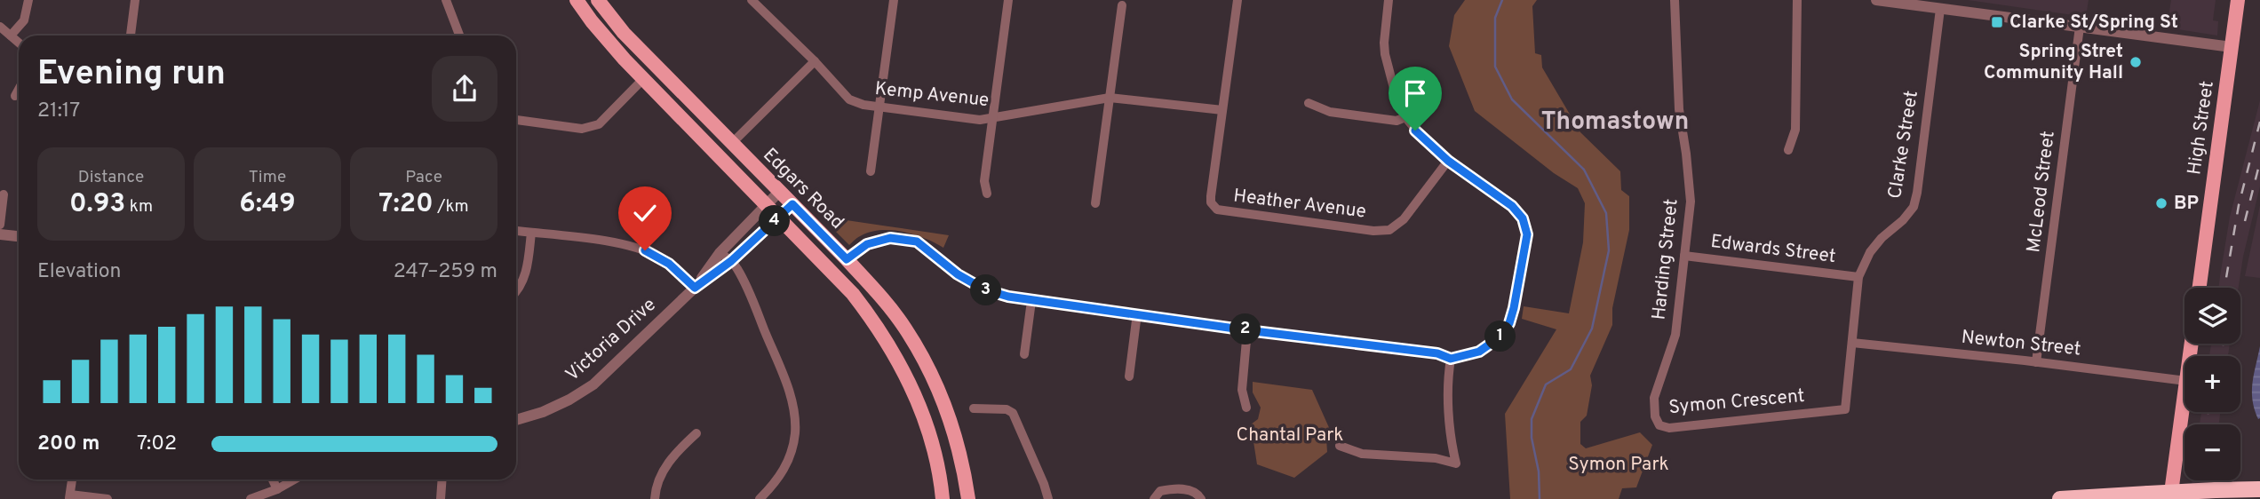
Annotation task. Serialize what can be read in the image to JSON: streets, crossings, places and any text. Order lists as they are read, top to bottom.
{
  "streets": {
    "main road": ["High Street", "Edgars Road"],
    "street": [
      "Kemp Avenue",
      "Clarke Street",
      "McLeod Street",
      "Heather Avenue",
      "Edwards Street",
      "Harding Street",
      "Victoria Drive",
      "Newton Street",
      "Symon Crescent"
    ]
  },
  "crossings": [
    ["Kemp Avenue", "Heather Avenue"],
    ["Clarke Street", "Edwards Street"],
    ["Clarke Street", "Newton Street"],
    ["Clarke Street", "Symon Crescent"],
    ["Edgars Road", "Victoria Drive"],
    ["McLeod Street", "Newton Street"],
    ["Edwards Street", "Harding Street"],
    ["Harding Street", "Symon Crescent"],
    ["Newton Street", "Symon Crescent"]
  ],
  "districts": ["Thomastown"],
  "parks": ["Chantal Park", "Symon Park"],
  "places": {
    "transit": ["Clarke St/Spring St"],
    "other": ["Spring Stret Community Hall", "BP"]
  },
  "page": {
    "heading": ["Evening run", "21:17"],
    "stats": [
      ["Distance", "0.93 km"],
      ["Time", "6:49"],
      ["Pace", "7:20 /km"]
    ],
    "pins": [
      "4",
      "3",
      "2",
      "1"
    ],
    "chart": ["Elevation", "247–259 m"],
    "map_buttons": ["+", "−"],
    "list": [
      {
        "name": "200 m",
        "note": "7:02"
      }
    ]
  }
}
